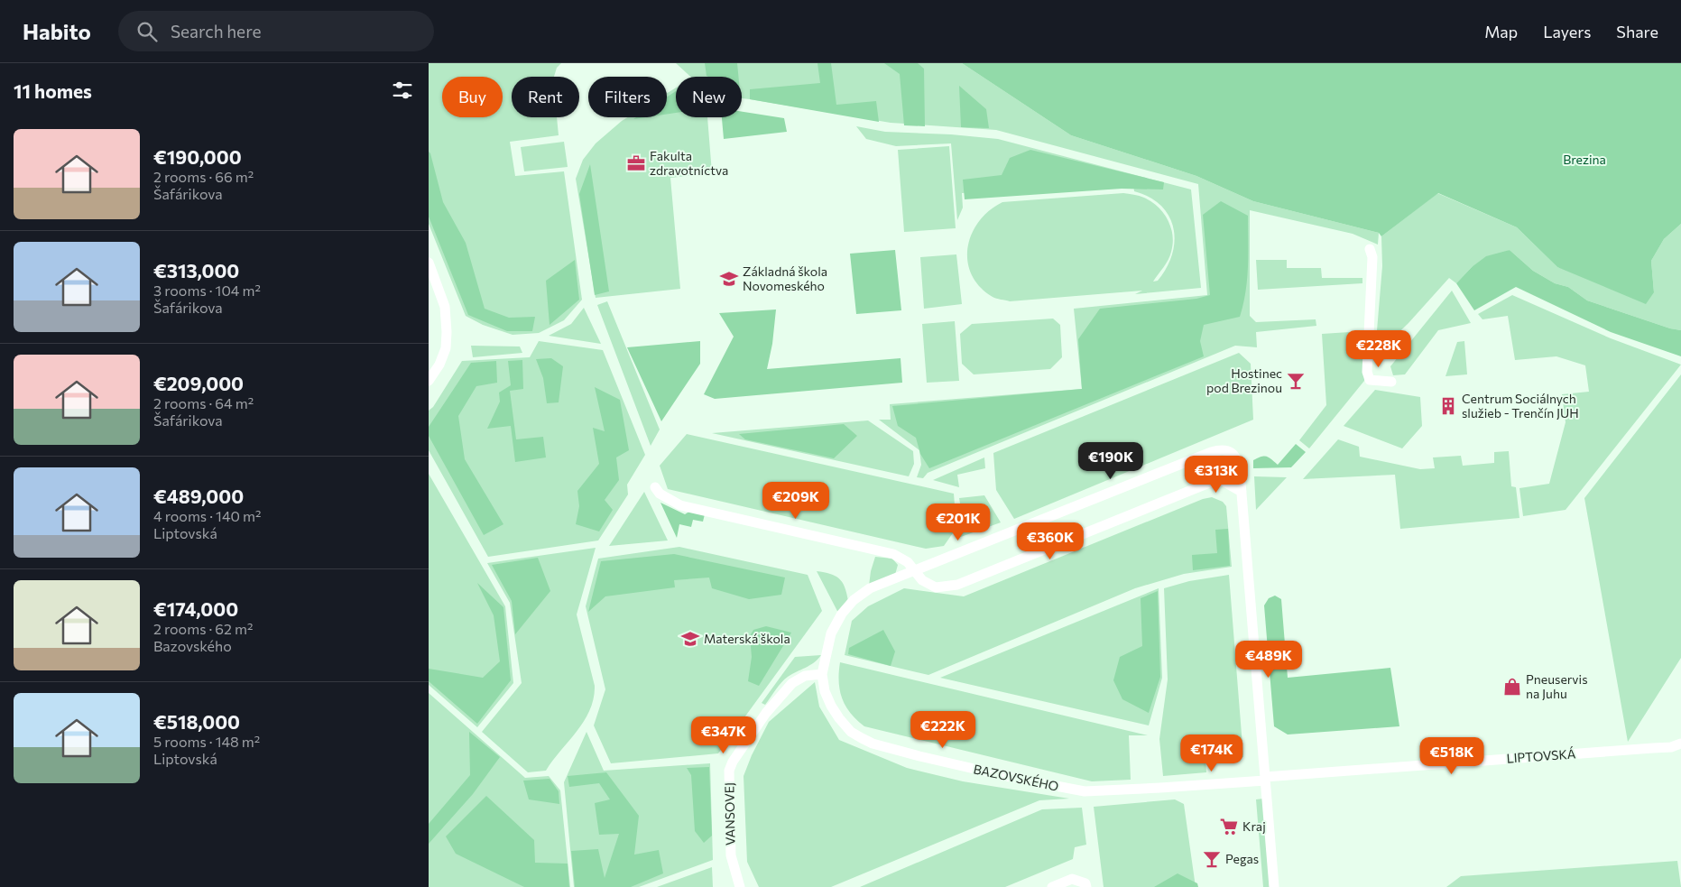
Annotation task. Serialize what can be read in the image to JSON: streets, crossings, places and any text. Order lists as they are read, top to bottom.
{
  "streets": {
    "street": ["LIPTOVSKÁ", "BAZOVSKÉHO", "VANSOVEJ"]
  },
  "crossings": [
    ["LIPTOVSKÁ", "BAZOVSKÉHO"],
    ["BAZOVSKÉHO", "VANSOVEJ"]
  ],
  "parks": ["Brezina"],
  "places": {
    "office": ["Fakulta zdravotníctva"],
    "school or university": ["Základná škola Novomeského", "Materská škola"],
    "bar": ["Hostinec pod Brezinou", "Pegas"],
    "building": ["Centrum Sociálnych služieb - Trenčín JUH"],
    "shop": ["Pneuservis na Juhu"],
    "supermarket": ["Kraj"]
  },
  "page": {
    "header": "Habito",
    "search": "Search here",
    "nav": ["Map", "Layers", "Share"],
    "heading": "11 homes",
    "chip": [
      "Buy",
      "Rent",
      "Filters",
      "New"
    ],
    "list": [
      {
        "name": "€190,000",
        "note": "2 rooms · 66 m² · Šafárikova"
      },
      {
        "name": "€313,000",
        "note": "3 rooms · 104 m² · Šafárikova"
      },
      {
        "name": "€209,000",
        "note": "2 rooms · 64 m² · Šafárikova"
      },
      {
        "name": "€489,000",
        "note": "4 rooms · 140 m² · Liptovská"
      },
      {
        "name": "€174,000",
        "note": "2 rooms · 62 m² · Bazovského"
      },
      {
        "name": "€518,000",
        "note": "5 rooms · 148 m² · Liptovská"
      }
    ],
    "price": [
      "€228K",
      "€190K",
      "€313K",
      "€209K",
      "€201K",
      "€360K",
      "€489K",
      "€222K",
      "€347K",
      "€174K",
      "€518K"
    ]
  }
}
